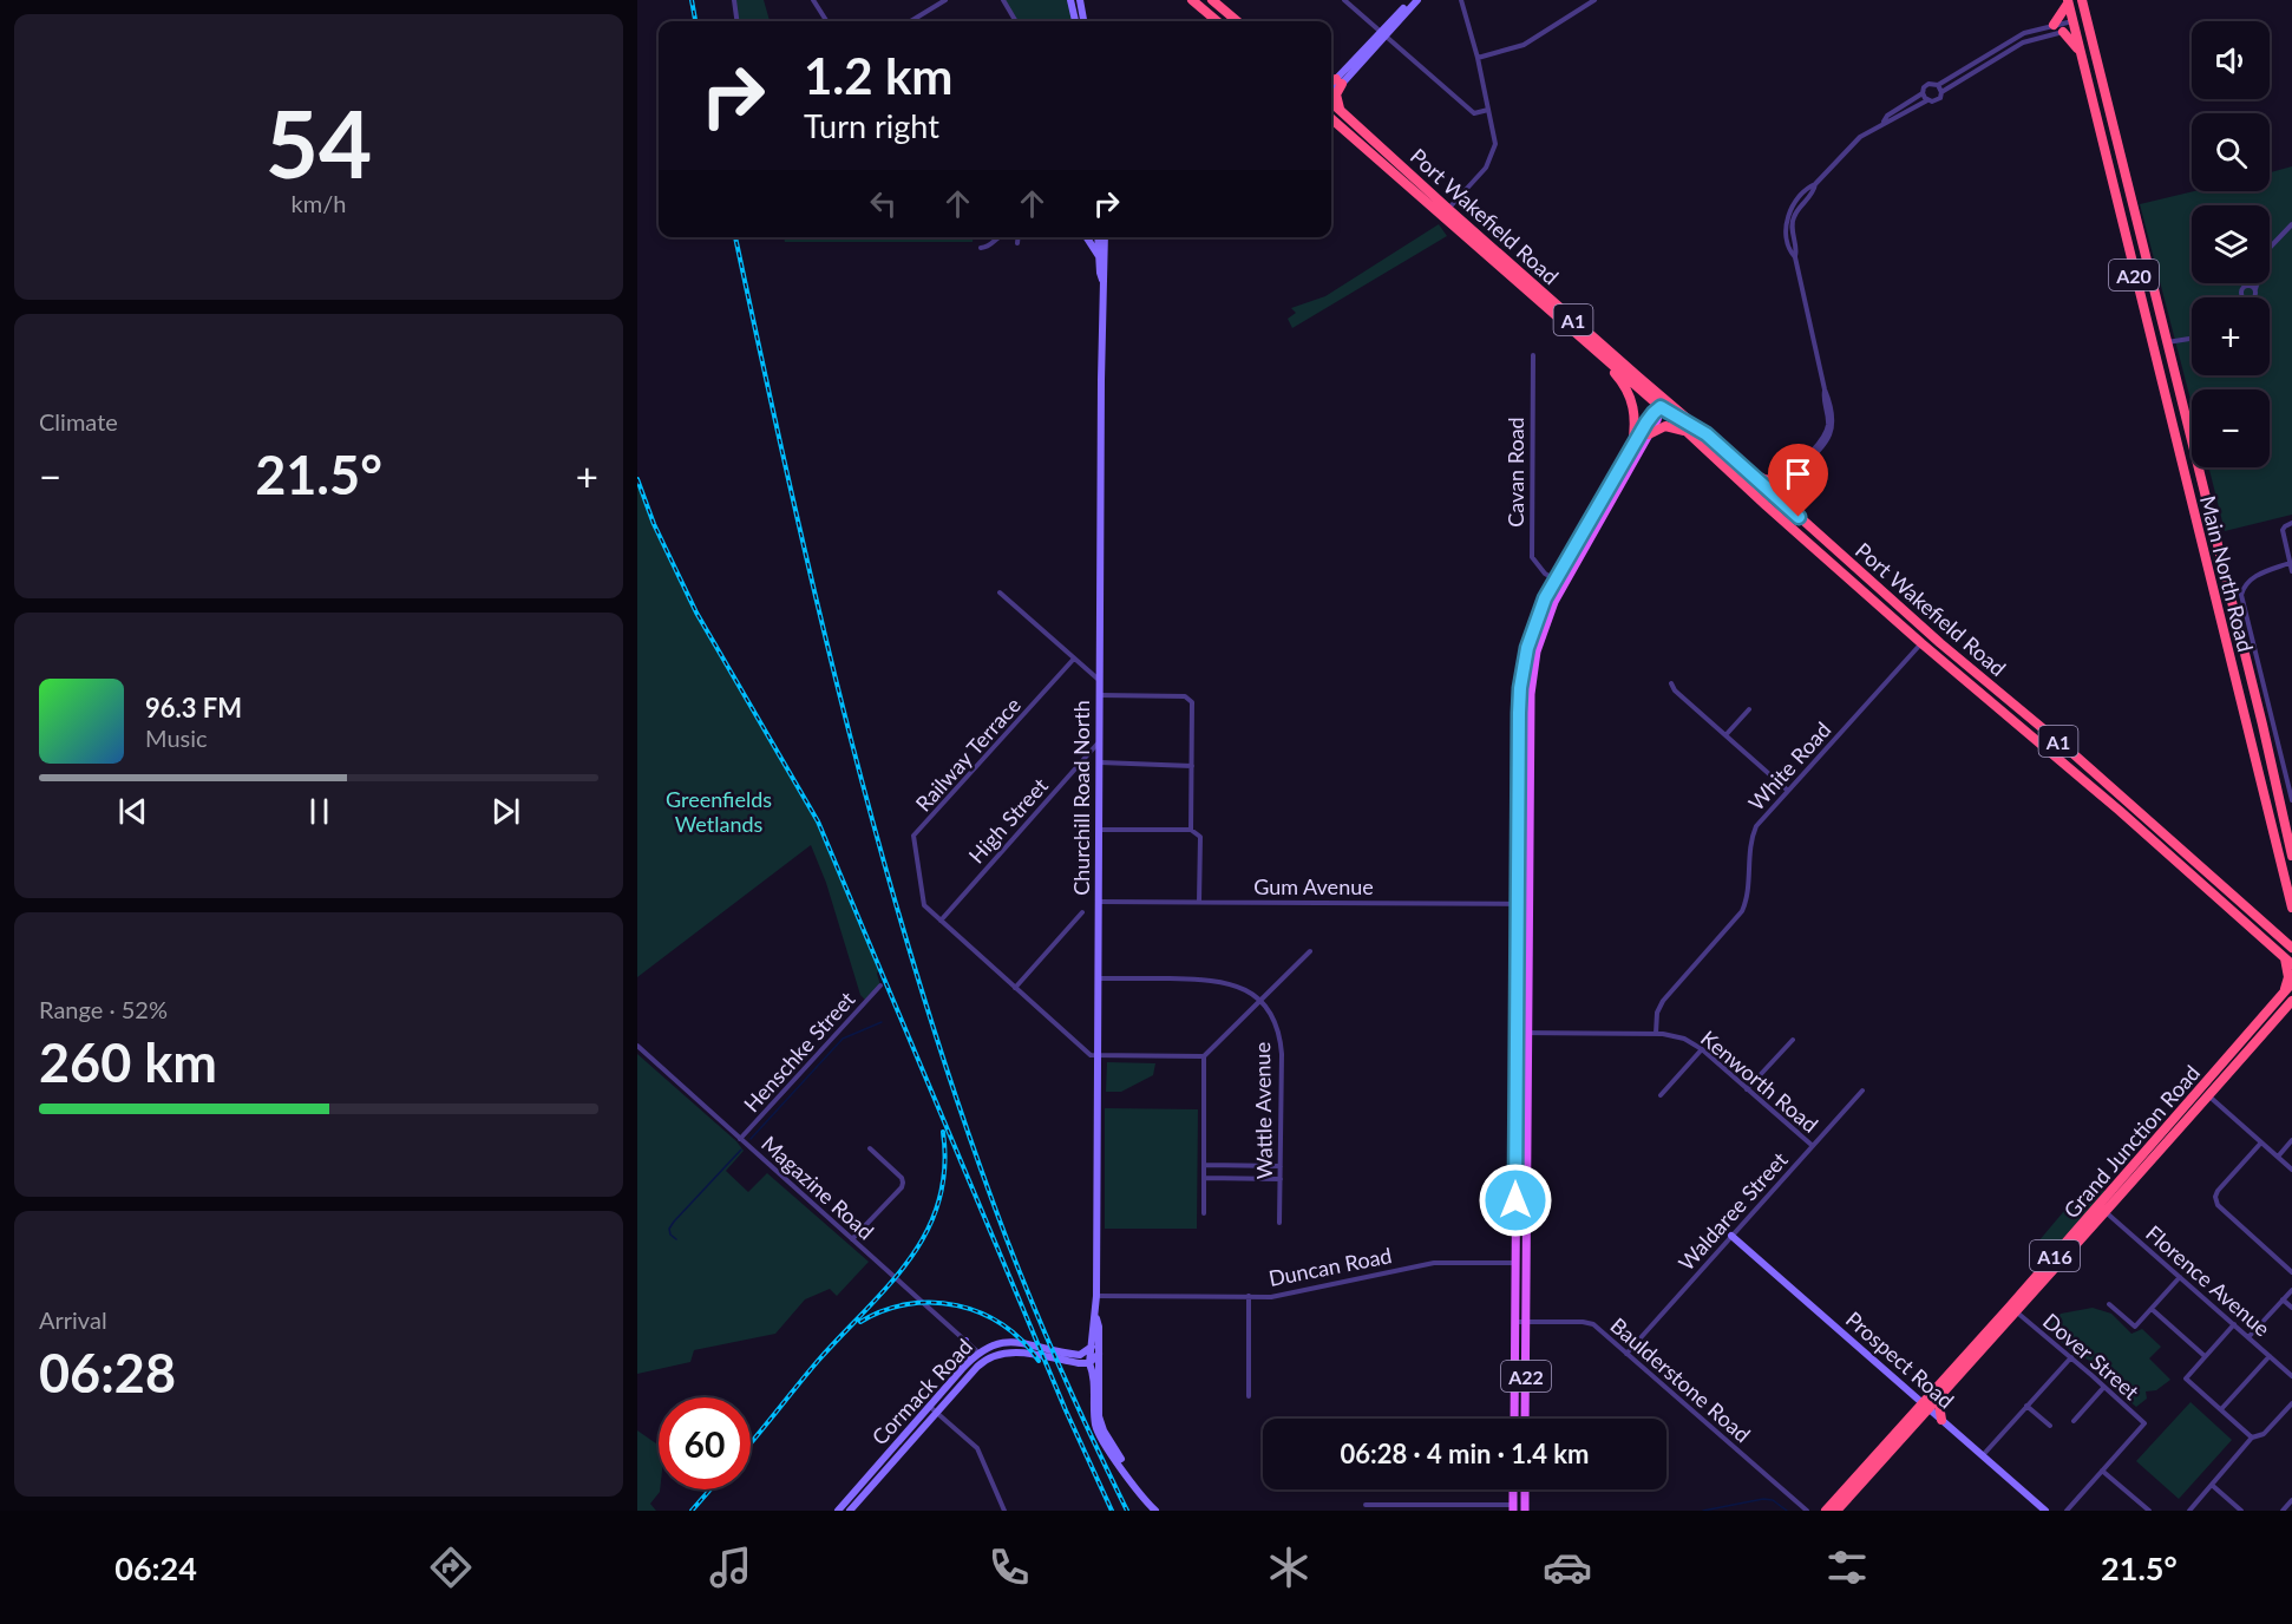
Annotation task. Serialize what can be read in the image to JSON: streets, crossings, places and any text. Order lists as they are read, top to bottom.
{
  "streets": {
    "highway": [
      "Port Wakefield Road",
      "A20",
      "A1",
      "Main North Road",
      "Grand Junction Road",
      "A16"
    ],
    "main road": ["A22"],
    "street": [
      "Cavan Road",
      "Railway Terrace",
      "White Road",
      "Churchill Road North",
      "High Street",
      "Gum Avenue",
      "Henschke Street",
      "Kenworth Road",
      "Wattle Avenue",
      "Magazine Road",
      "Waldaree Street",
      "Duncan Road",
      "Florence Avenue",
      "Dover Street",
      "Prospect Road",
      "Baulderstone Road",
      "Cormack Road"
    ]
  },
  "crossings": [
    ["Port Wakefield Road", "White Road"],
    ["Port Wakefield Road", "A22"],
    ["Cavan Road", "A22"],
    ["Railway Terrace", "Churchill Road North"],
    ["Railway Terrace", "High Street"],
    ["White Road", "Kenworth Road"],
    ["Churchill Road North", "High Street"],
    ["Churchill Road North", "Gum Avenue"],
    ["Churchill Road North", "Duncan Road"],
    ["Churchill Road North", "Cormack Road"],
    ["Gum Avenue", "A22"],
    ["Henschke Street", "Magazine Road"],
    ["Kenworth Road", "Waldaree Street"],
    ["Kenworth Road", "A22"],
    ["Grand Junction Road", "Florence Avenue"],
    ["Grand Junction Road", "Dover Street"],
    ["Grand Junction Road", "Prospect Road"],
    ["Magazine Road", "Cormack Road"],
    ["Waldaree Street", "Prospect Road"],
    ["Waldaree Street", "Baulderstone Road"],
    ["Duncan Road", "A22"],
    ["A22", "Baulderstone Road"]
  ],
  "parks": ["Greenfields Wetlands"],
  "page": {
    "tile": [
      ["54", "km/h"],
      "Climate",
      ["Range · 52%", "260 km"],
      ["Arrival", "06:28"]
    ],
    "map_buttons": ["+", "−"],
    "turn": ["1.2 km", "Turn right"],
    "heat": ["−", "21.5°", "+"],
    "song": ["96.3 FM", "Music"],
    "limit": "60",
    "trip": "06:28 · 4 min · 1.4 km",
    "tabs": ["06:24", "21.5°"]
  }
}
